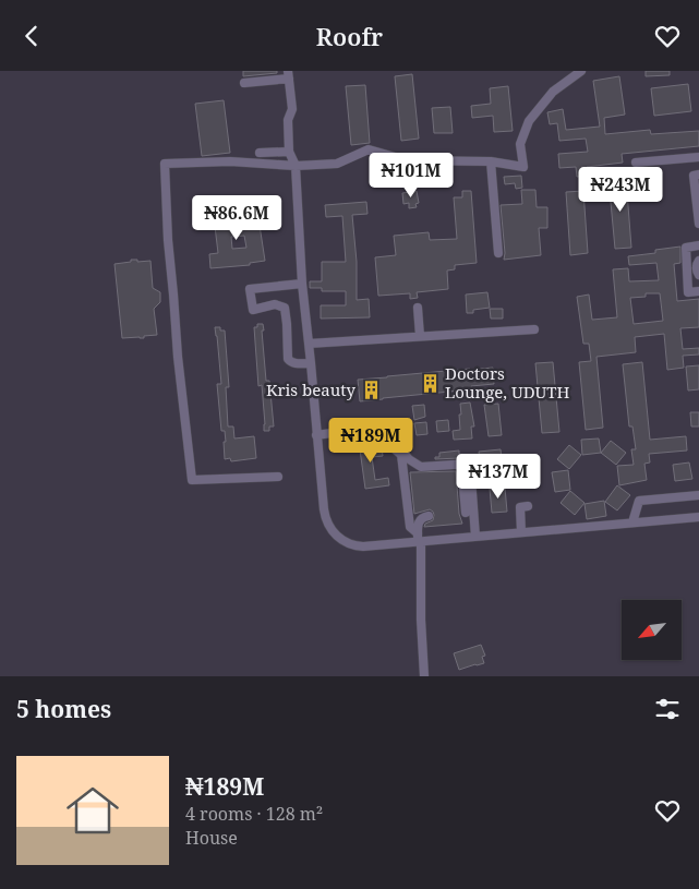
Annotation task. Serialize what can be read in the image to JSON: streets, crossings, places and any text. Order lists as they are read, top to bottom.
{
  "places": {
    "building": ["Doctors Lounge, UDUTH", "Kris beauty"]
  },
  "north": "bottom left",
  "page": {
    "header": "Roofr",
    "price": [
      "₦101M",
      "₦243M",
      "₦86.6M",
      "₦189M",
      "₦137M"
    ],
    "heading": "5 homes",
    "list": [
      {
        "name": "₦189M",
        "note": "4 rooms · 128 m² · House"
      }
    ]
  }
}
